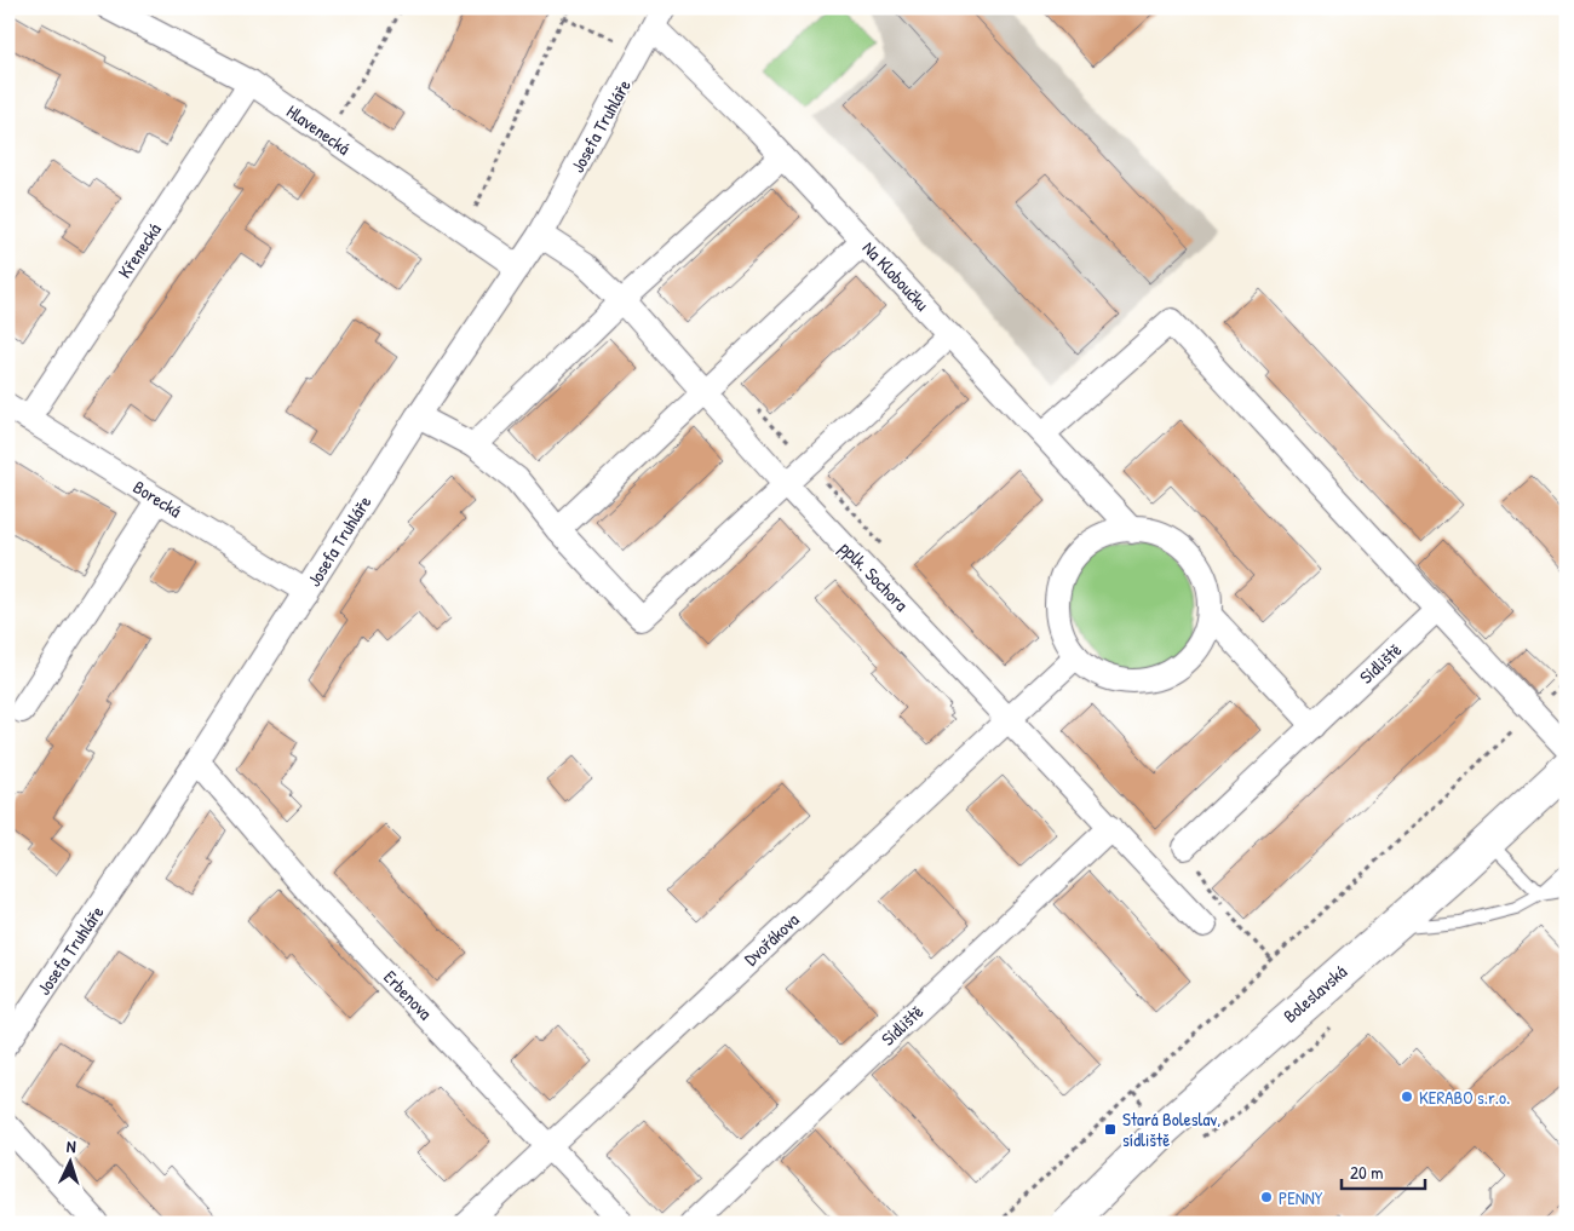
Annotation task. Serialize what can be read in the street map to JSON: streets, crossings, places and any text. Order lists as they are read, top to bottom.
{
  "streets": {
    "main road": ["Boleslavská"],
    "street": [
      "Josefa Truhláře",
      "Hlavenecká",
      "Křenecká",
      "Na Kloboučku",
      "Borecká",
      "pplk. Sochora",
      "Sídliště",
      "Dvořákova",
      "Erbenova"
    ]
  },
  "crossings": [
    ["Josefa Truhláře", "Hlavenecká"],
    ["Josefa Truhláře", "Na Kloboučku"],
    ["Josefa Truhláře", "Borecká"],
    ["Josefa Truhláře", "pplk. Sochora"],
    ["Josefa Truhláře", "Erbenova"],
    ["Hlavenecká", "Křenecká"],
    ["Křenecká", "Borecká"],
    ["Na Kloboučku", "Dvořákova"],
    ["pplk. Sochora", "Sídliště"],
    ["pplk. Sochora", "Dvořákova"],
    ["Dvořákova", "Erbenova"]
  ],
  "places": {
    "other": ["KERABO s.r.o.", "PENNY"],
    "transit": ["Stará Boleslav, sídliště"]
  },
  "scale_bar": "20 m",
  "north": "top"
}
